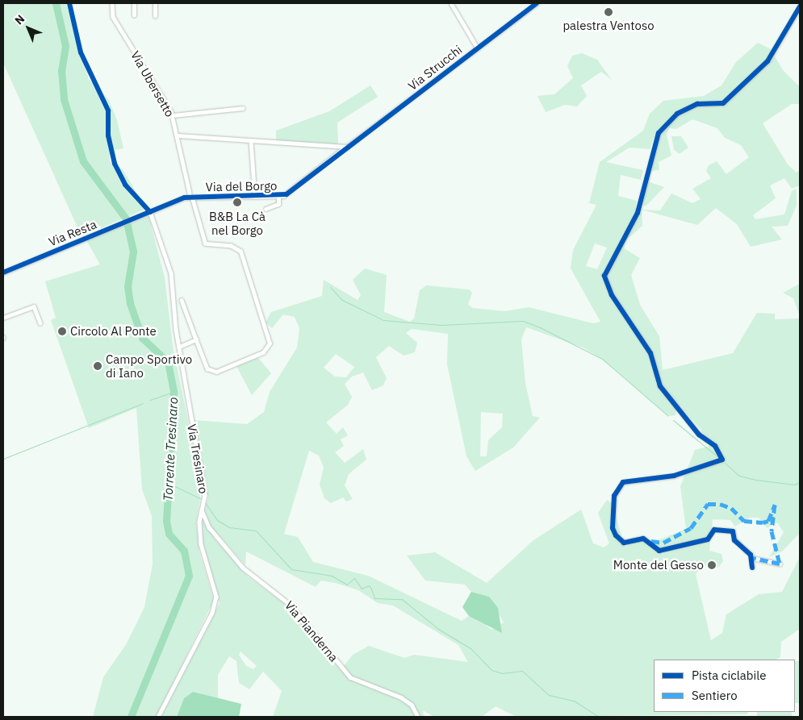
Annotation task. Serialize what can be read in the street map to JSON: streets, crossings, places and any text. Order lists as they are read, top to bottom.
{
  "streets": {
    "street": [
      "Via Strucchi",
      "Via Ubersetto",
      "Via del Borgo",
      "Via Resta",
      "Via Tresinaro",
      "Via Pianderna"
    ]
  },
  "crossings": [
    ["Via Strucchi", "Via del Borgo"],
    ["Via Ubersetto", "Via del Borgo"],
    ["Via del Borgo", "Via Resta"],
    ["Via del Borgo", "Via Tresinaro"],
    ["Via Resta", "Via Tresinaro"],
    ["Via Tresinaro", "Via Pianderna"]
  ],
  "water": ["Torrente Tresinaro"],
  "places": [
    "palestra Ventoso",
    "B&B La Cà nel Borgo",
    "Circolo Al Ponte",
    "Campo Sportivo di Iano",
    "Monte del Gesso"
  ],
  "legend": ["Pista ciclabile", "Sentiero"],
  "north": "top left"
}
